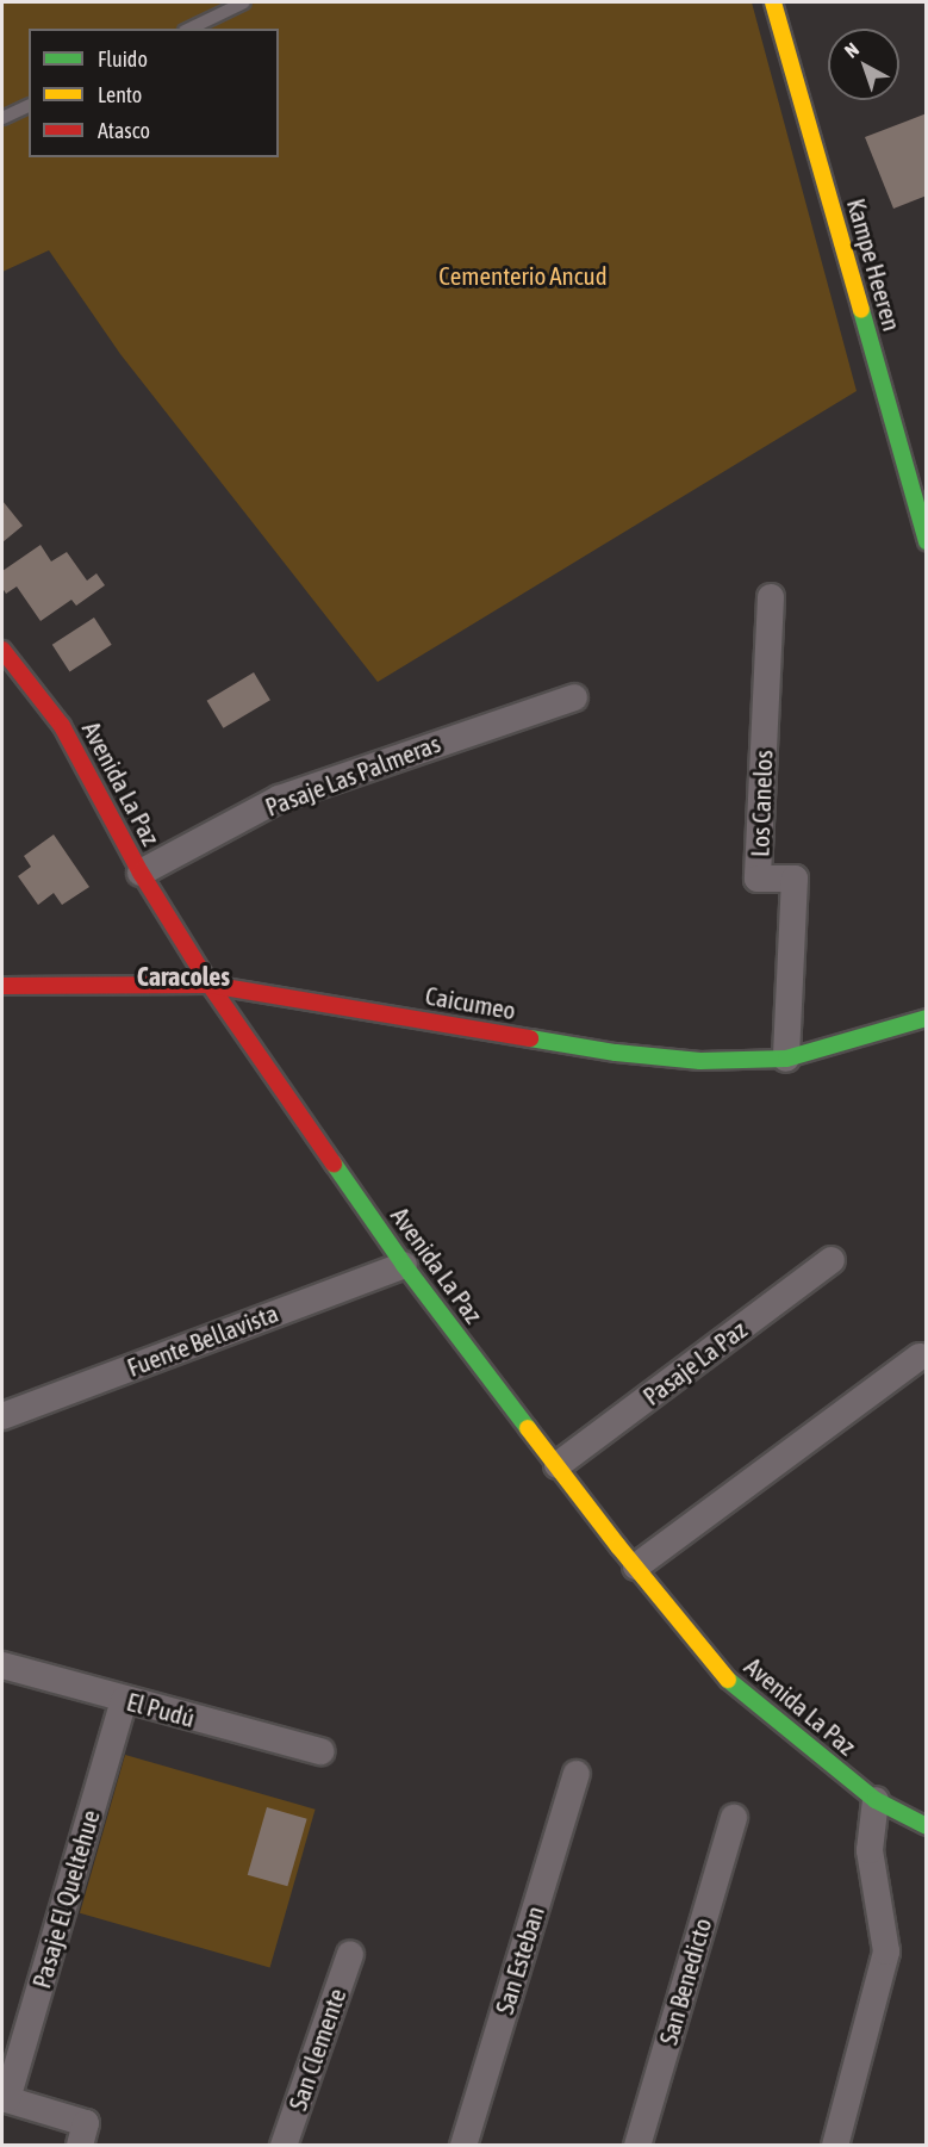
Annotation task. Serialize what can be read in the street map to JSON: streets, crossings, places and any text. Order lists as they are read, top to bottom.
{
  "streets": {
    "street": [
      "Kampe Heeren",
      "Pasaje Las Palmeras",
      "Avenida La Paz",
      "Los Canelos",
      "Caicumeo",
      "Fuente Bellavista",
      "Pasaje La Paz",
      "El Pudú",
      "Pasaje El Queltehue",
      "San Esteban",
      "San Benedicto",
      "San Clemente"
    ]
  },
  "crossings": [
    ["Pasaje Las Palmeras", "Avenida La Paz"],
    ["Avenida La Paz", "Caicumeo"],
    ["Avenida La Paz", "Fuente Bellavista"],
    ["Avenida La Paz", "Pasaje La Paz"],
    ["Los Canelos", "Caicumeo"],
    ["El Pudú", "Pasaje El Queltehue"]
  ],
  "districts": ["Caracoles"],
  "parks": ["Cementerio Ancud"],
  "legend": ["Fluido", "Lento", "Atasco"],
  "north": "top left"
}
